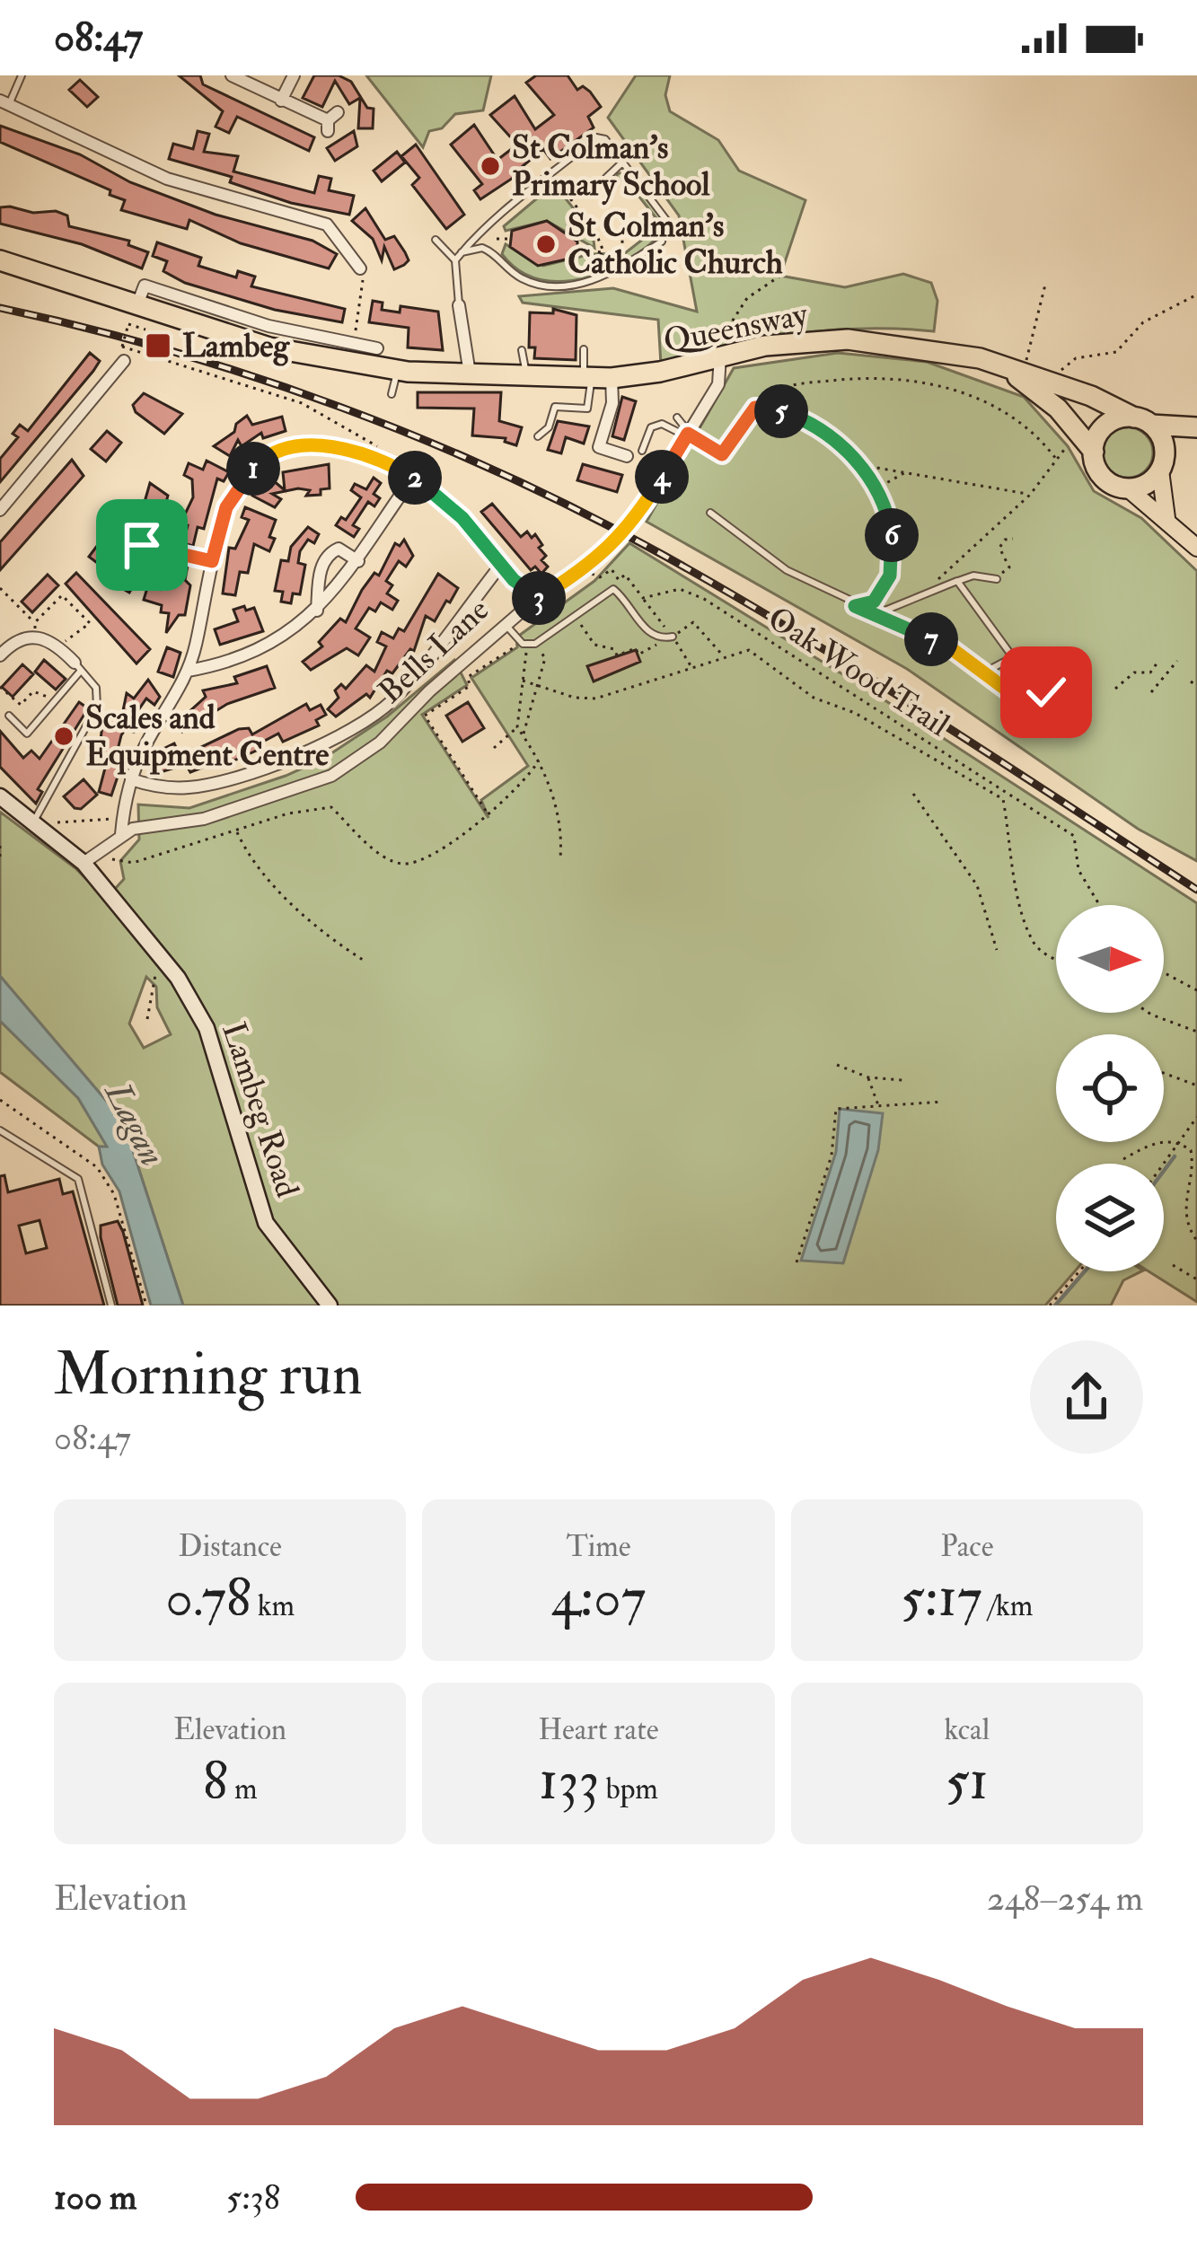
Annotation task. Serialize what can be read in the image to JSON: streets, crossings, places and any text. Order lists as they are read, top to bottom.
{
  "streets": {
    "highway": ["Queensway"],
    "main road": ["Lambeg Road"],
    "street": ["Bells Lane"],
    "path": ["Oak Wood Trail"]
  },
  "crossings": [
    ["Queensway", "Bells Lane"],
    ["Bells Lane", "Lambeg Road"]
  ],
  "water": ["Lagan"],
  "places": {
    "other": ["St Colman's Primary School", "St Colman's Catholic Church", "Scales and Equipment Centre"],
    "transit": ["Lambeg"]
  },
  "north": "right",
  "page": {
    "status": "08:47",
    "pins": [
      "5",
      "1",
      "4",
      "2",
      "6",
      "3",
      "7"
    ],
    "heading": ["Morning run", "08:47"],
    "stats": [
      ["Distance", "0.78 km"],
      ["Time", "4:07"],
      ["Pace", "5:17 /km"],
      ["Elevation", "8 m"],
      ["Heart rate", "133 bpm"],
      ["kcal", "51"]
    ],
    "chart": ["Elevation", "248–254 m"],
    "list": [
      {
        "name": "100 m",
        "note": "5:38"
      }
    ]
  }
}
